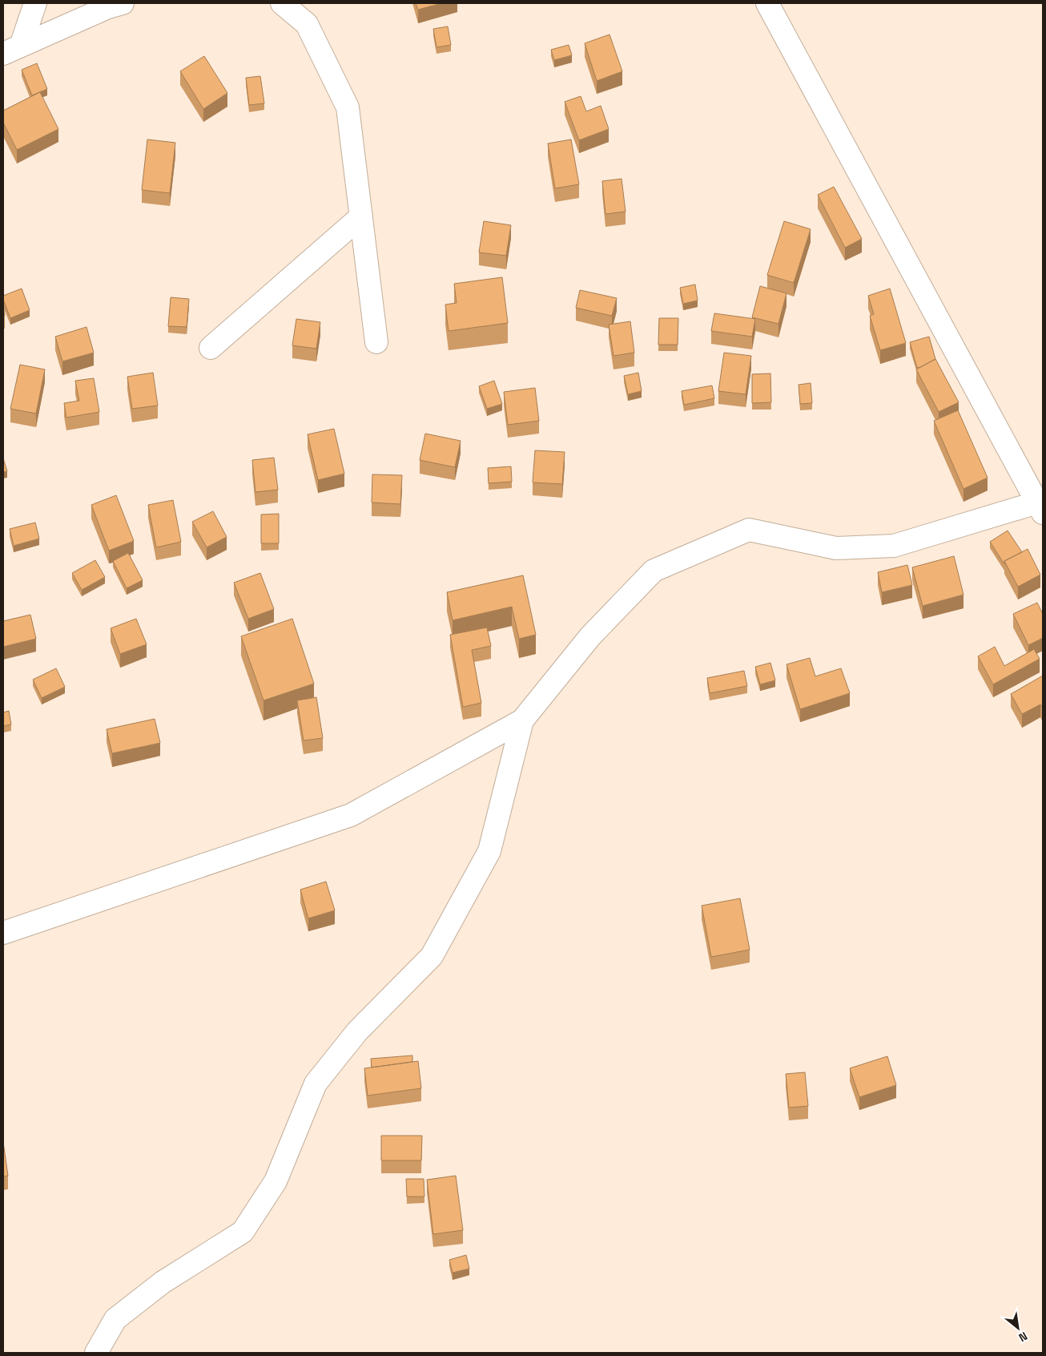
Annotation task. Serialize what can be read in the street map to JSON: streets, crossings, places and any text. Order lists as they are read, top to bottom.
{
  "north": "bottom right"
}
